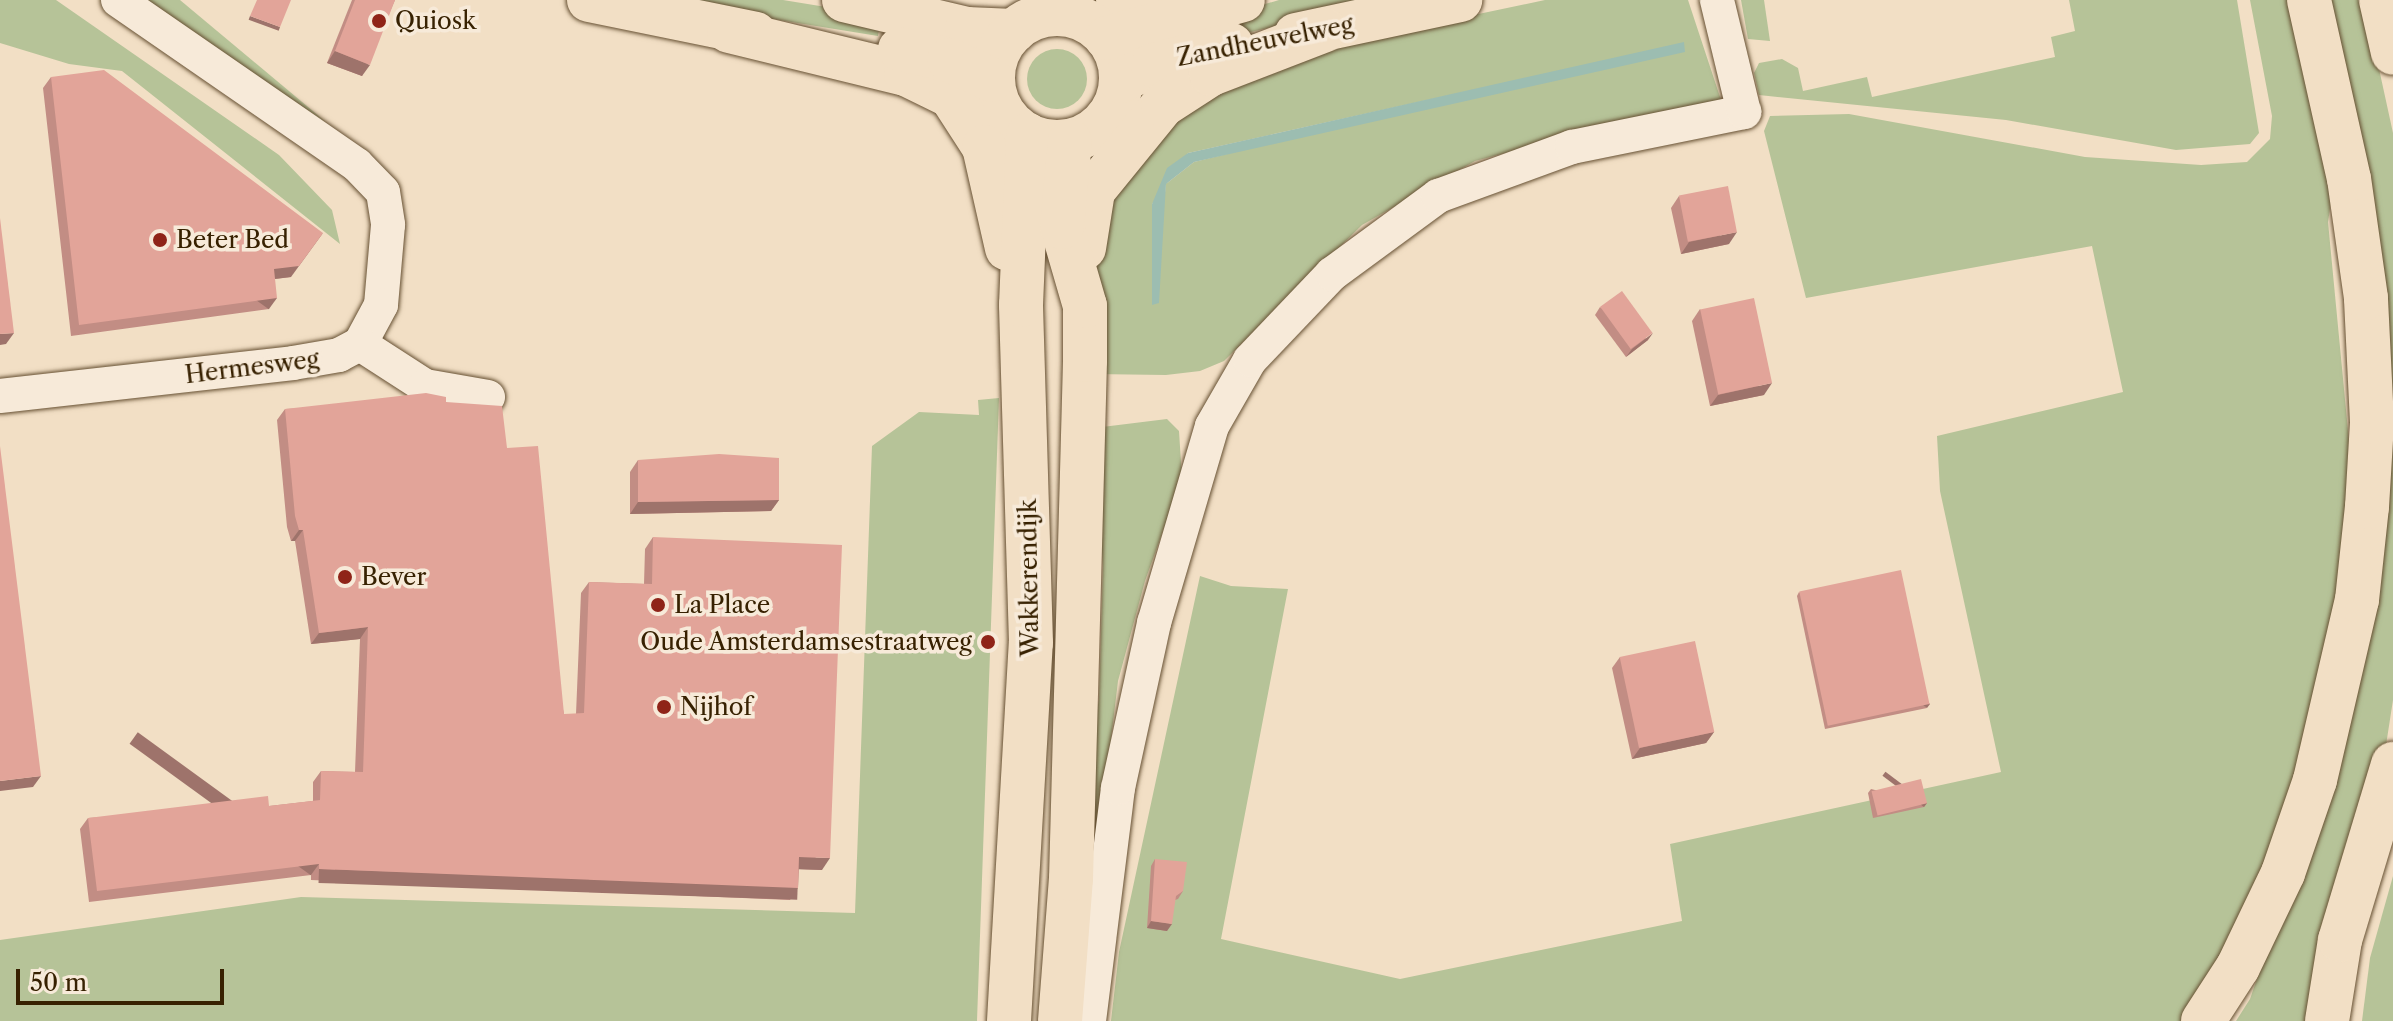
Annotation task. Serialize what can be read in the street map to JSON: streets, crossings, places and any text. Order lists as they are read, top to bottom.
{
  "streets": {
    "main road": ["Zandheuvelweg", "Wakkerendijk"],
    "street": ["Hermesweg"]
  },
  "crossings": [
    ["Zandheuvelweg", "Wakkerendijk"]
  ],
  "places": [
    "Quiosk",
    "Beter Bed",
    "Bever",
    "La Place",
    "Oude Amsterdamsestraatweg",
    "Nijhof"
  ],
  "scale_bar": "50 m"
}
